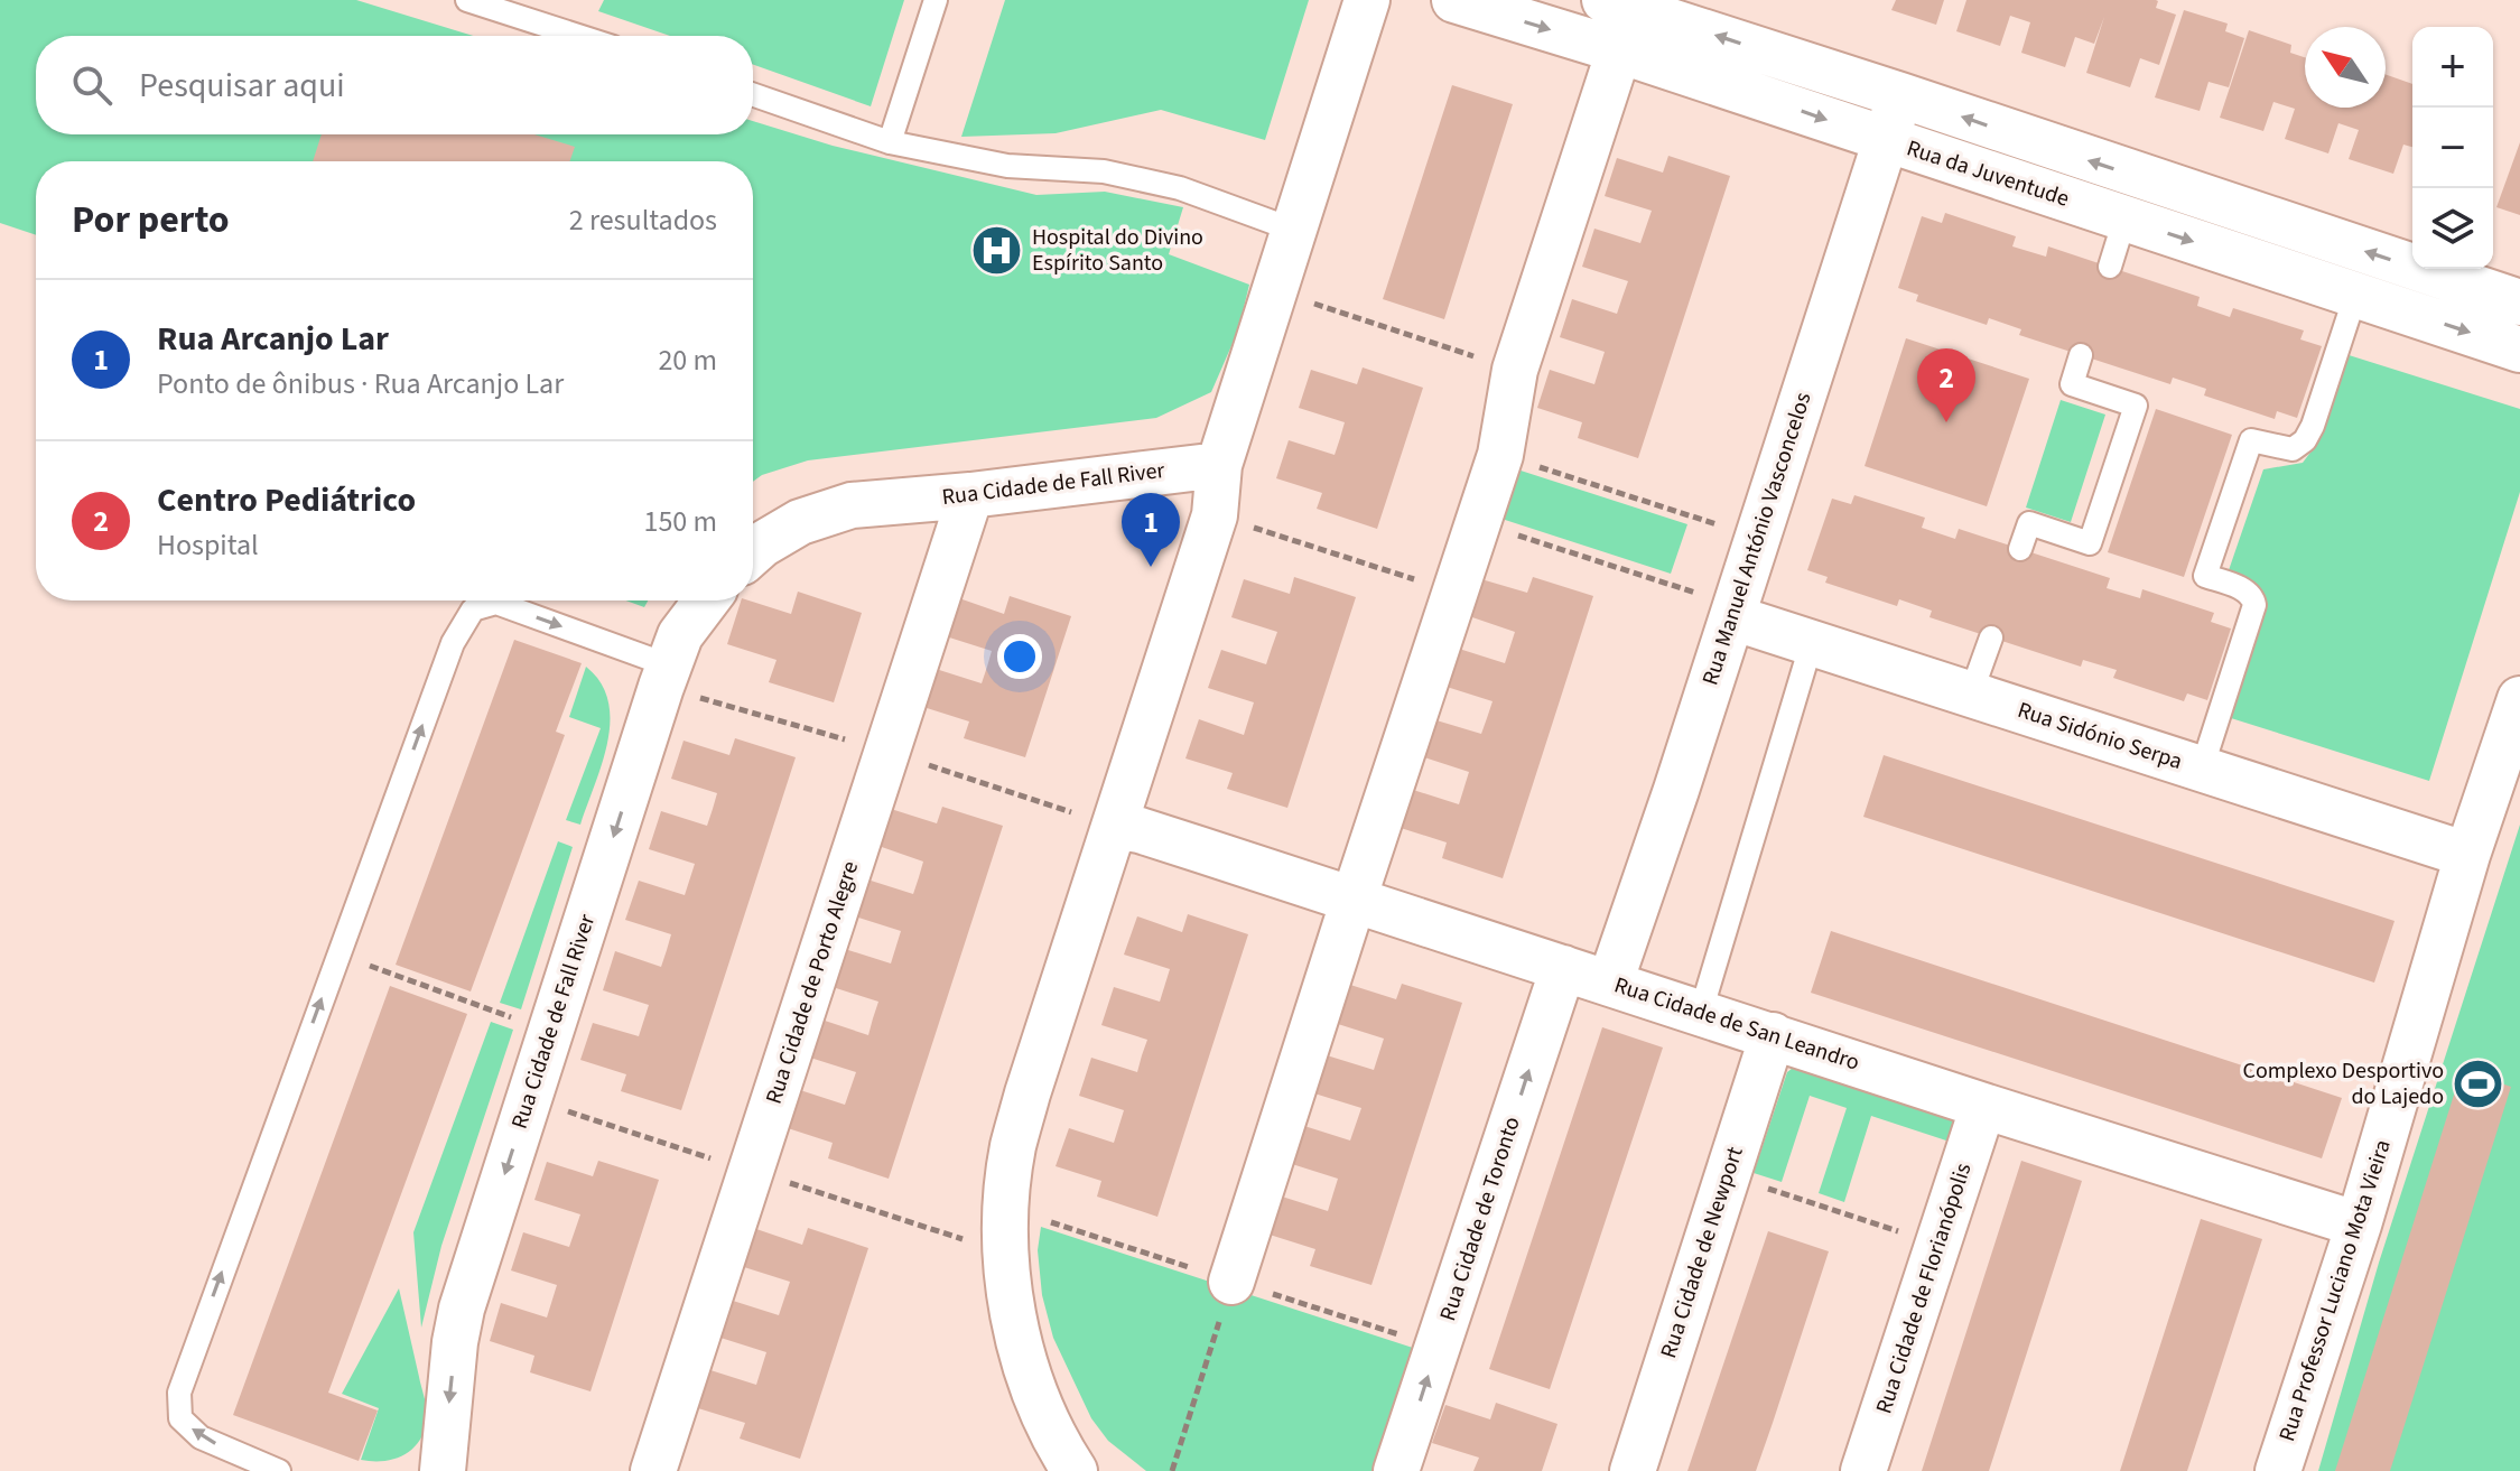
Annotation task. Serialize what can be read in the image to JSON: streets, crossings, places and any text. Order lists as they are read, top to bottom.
{
  "streets": {
    "street": [
      "Rua da Juventude",
      "Rua Cidade de Fall River",
      "Rua Manuel António Vasconcelos",
      "Rua Sidónio Serpa",
      "Rua Cidade de Porto Alegre",
      "Rua Cidade de San Leandro",
      "Rua Cidade de Toronto",
      "Rua Cidade de Newport",
      "Rua Cidade de Florianópolis",
      "Rua Professor Luciano Mota Vieira"
    ]
  },
  "crossings": [
    ["Rua da Juventude", "Rua Manuel António Vasconcelos"],
    ["Rua Cidade de Fall River", "Rua Cidade de Porto Alegre"],
    ["Rua Manuel António Vasconcelos", "Rua Sidónio Serpa"],
    ["Rua Manuel António Vasconcelos", "Rua Cidade de San Leandro"],
    ["Rua Sidónio Serpa", "Rua Professor Luciano Mota Vieira"],
    ["Rua Cidade de San Leandro", "Rua Cidade de Toronto"],
    ["Rua Cidade de San Leandro", "Rua Cidade de Newport"],
    ["Rua Cidade de San Leandro", "Rua Cidade de Florianópolis"],
    ["Rua Cidade de San Leandro", "Rua Professor Luciano Mota Vieira"]
  ],
  "one_way": ["Rua Cidade de Fall River"],
  "places": {
    "hospital": ["Hospital do Divino Espírito Santo"],
    "sports": ["Complexo Desportivo do Lajedo"]
  },
  "north": "top left",
  "page": {
    "map_buttons": ["+", "−"],
    "search": "Pesquisar aqui",
    "heading": ["Por perto", "2 resultados"],
    "list": [
      {
        "mark": "1",
        "name": "Rua Arcanjo Lar",
        "note": "Ponto de ônibus · Rua Arcanjo Lar",
        "value": "20 m"
      },
      {
        "mark": "2",
        "name": "Centro Pediátrico",
        "note": "Hospital",
        "value": "150 m"
      }
    ],
    "pins": ["2", "1"]
  }
}
